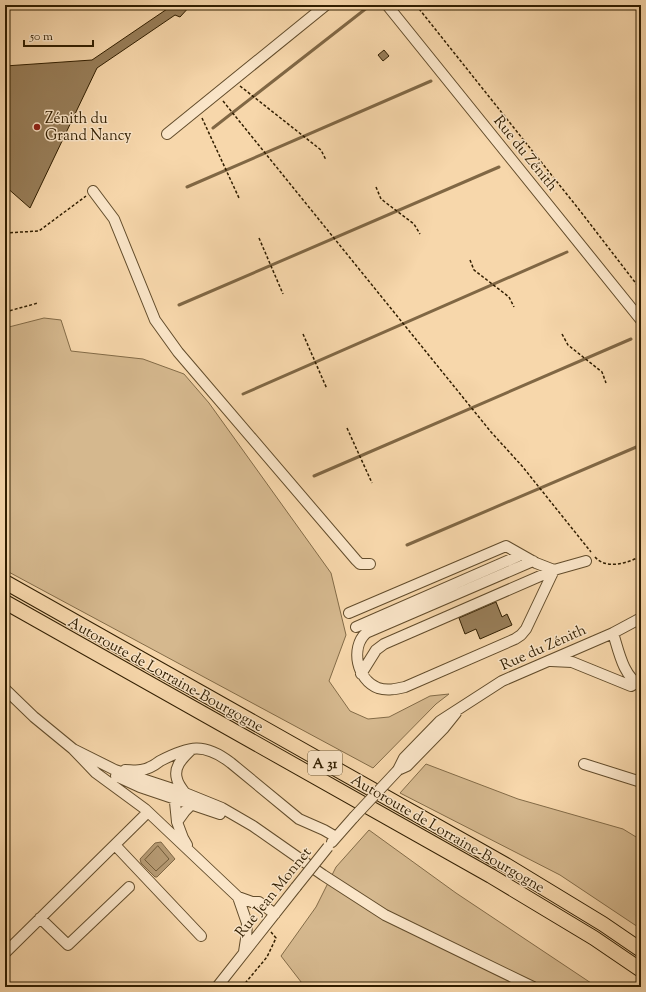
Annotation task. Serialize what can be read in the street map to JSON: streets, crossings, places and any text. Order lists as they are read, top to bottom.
{
  "streets": {
    "highway": ["Autoroute de Lorraine-Bourgogne", "A 31"],
    "street": ["Rue du Zénith", "Rue Jean Monnet"]
  },
  "crossings": [
    ["Rue du Zénith", "Rue Jean Monnet"]
  ],
  "places": ["Zénith du Grand Nancy"],
  "scale_bar": "50 m"
}
